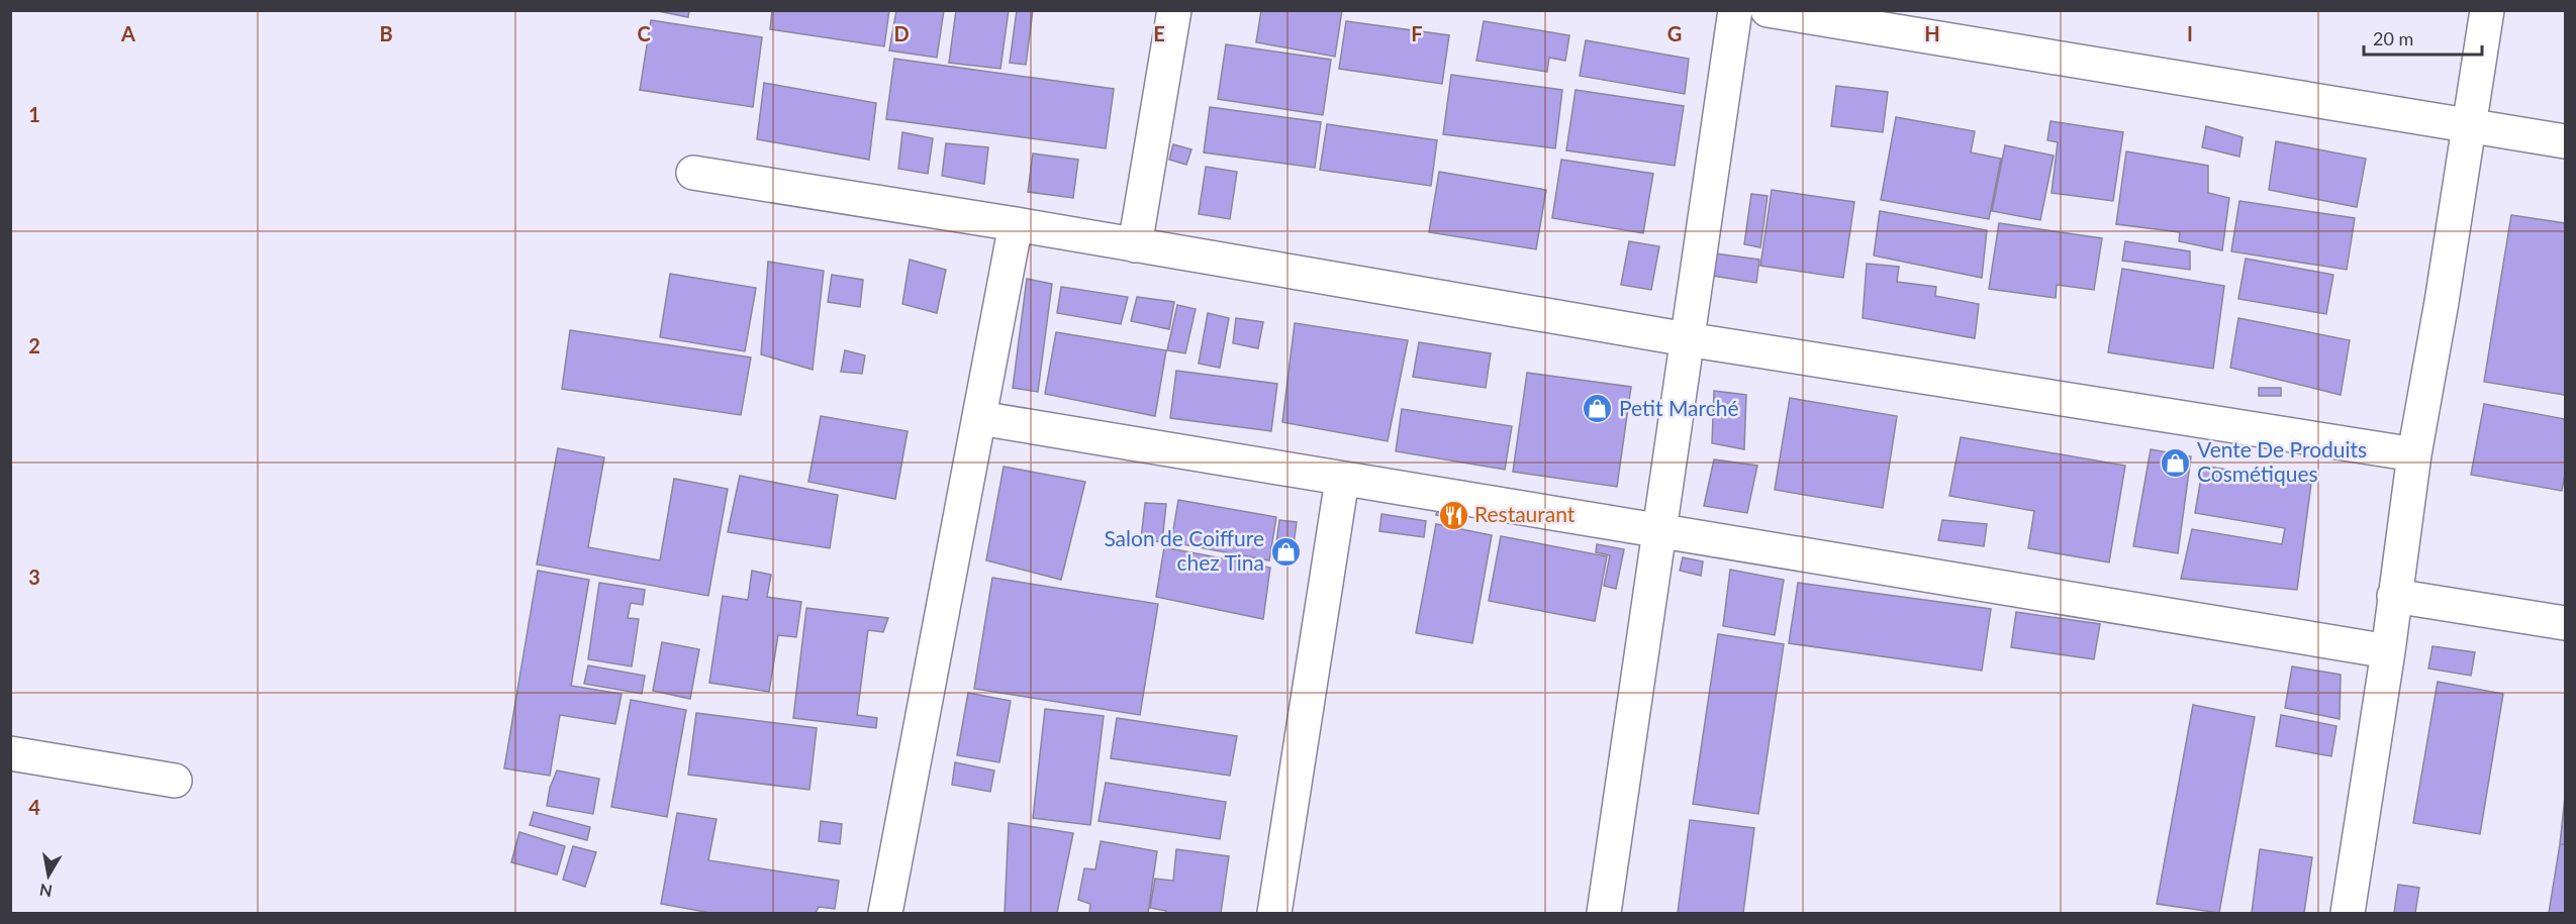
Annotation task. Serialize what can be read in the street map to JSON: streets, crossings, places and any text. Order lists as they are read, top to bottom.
{
  "places": {
    "shop": ["Petit Marché", "Vente De Produits Cosmétiques", "Salon de Coiffure chez Tina"],
    "restaurant": ["Restaurant"]
  },
  "scale_bar": "20 m",
  "north": "bottom",
  "grid": {
    "columns": [
      "A",
      "B",
      "C",
      "D",
      "E",
      "F",
      "G",
      "H",
      "I"
    ],
    "rows": [
      "1",
      "2",
      "3",
      "4"
    ]
  }
}
